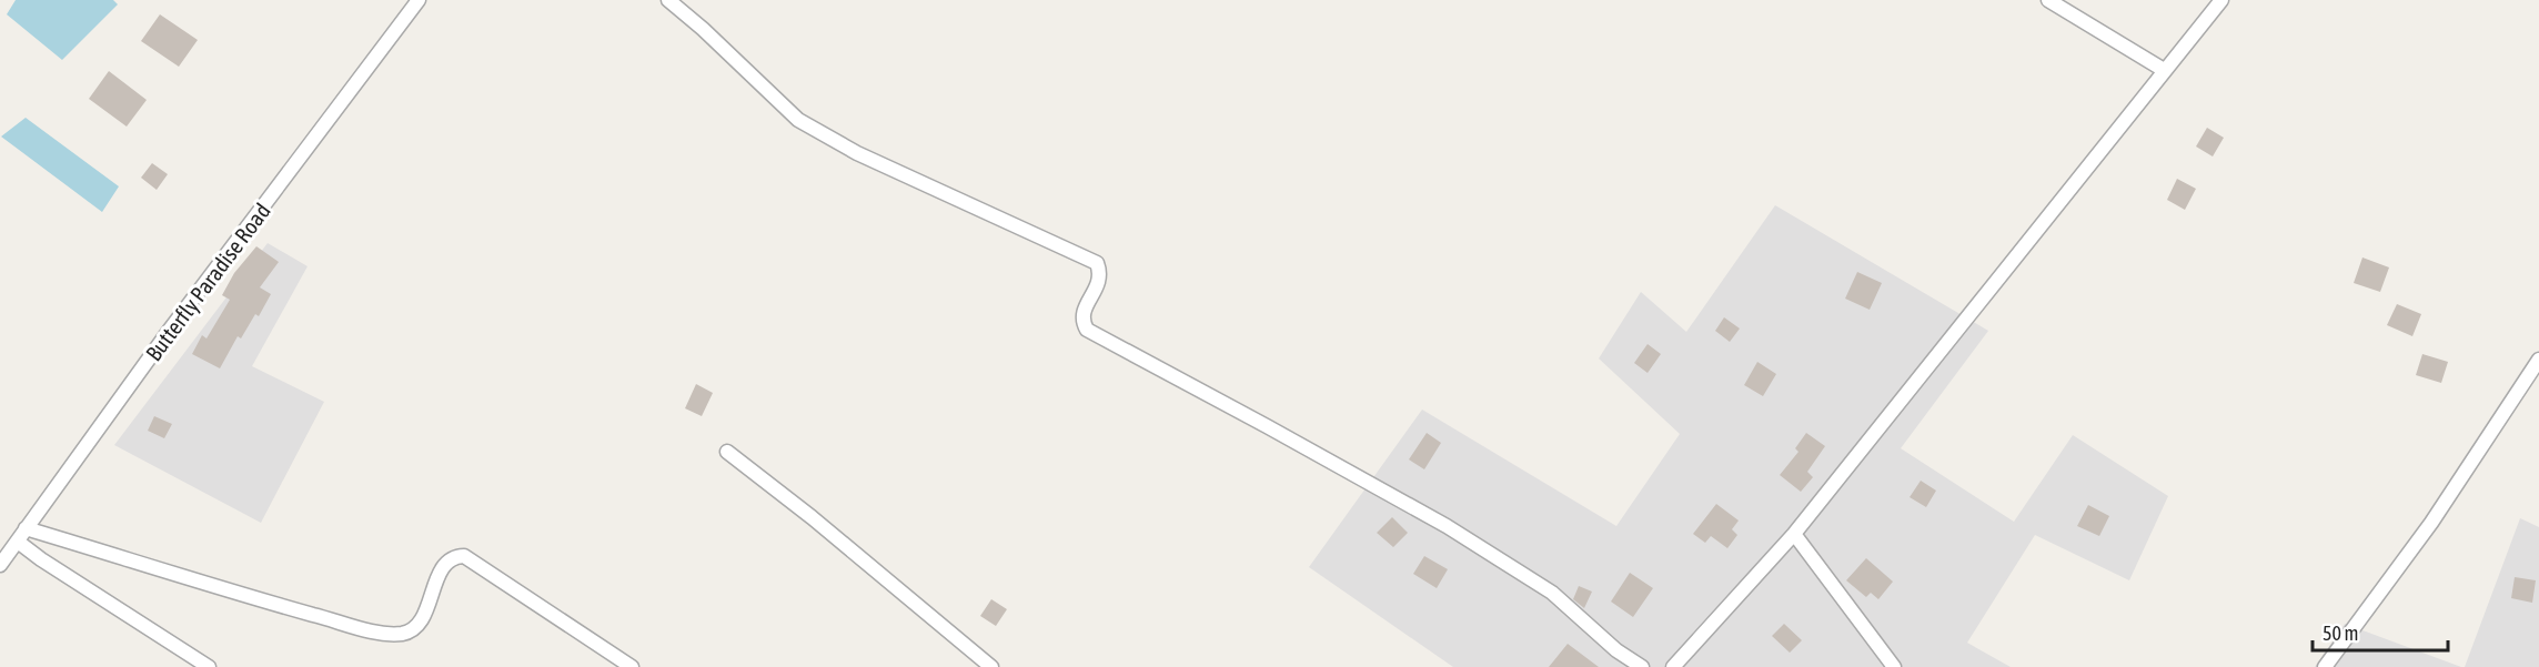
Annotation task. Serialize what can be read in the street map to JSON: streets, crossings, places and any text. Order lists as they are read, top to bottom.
{
  "streets": {
    "street": ["Butterfly Paradise Road"]
  },
  "scale_bar": "50 m"
}
